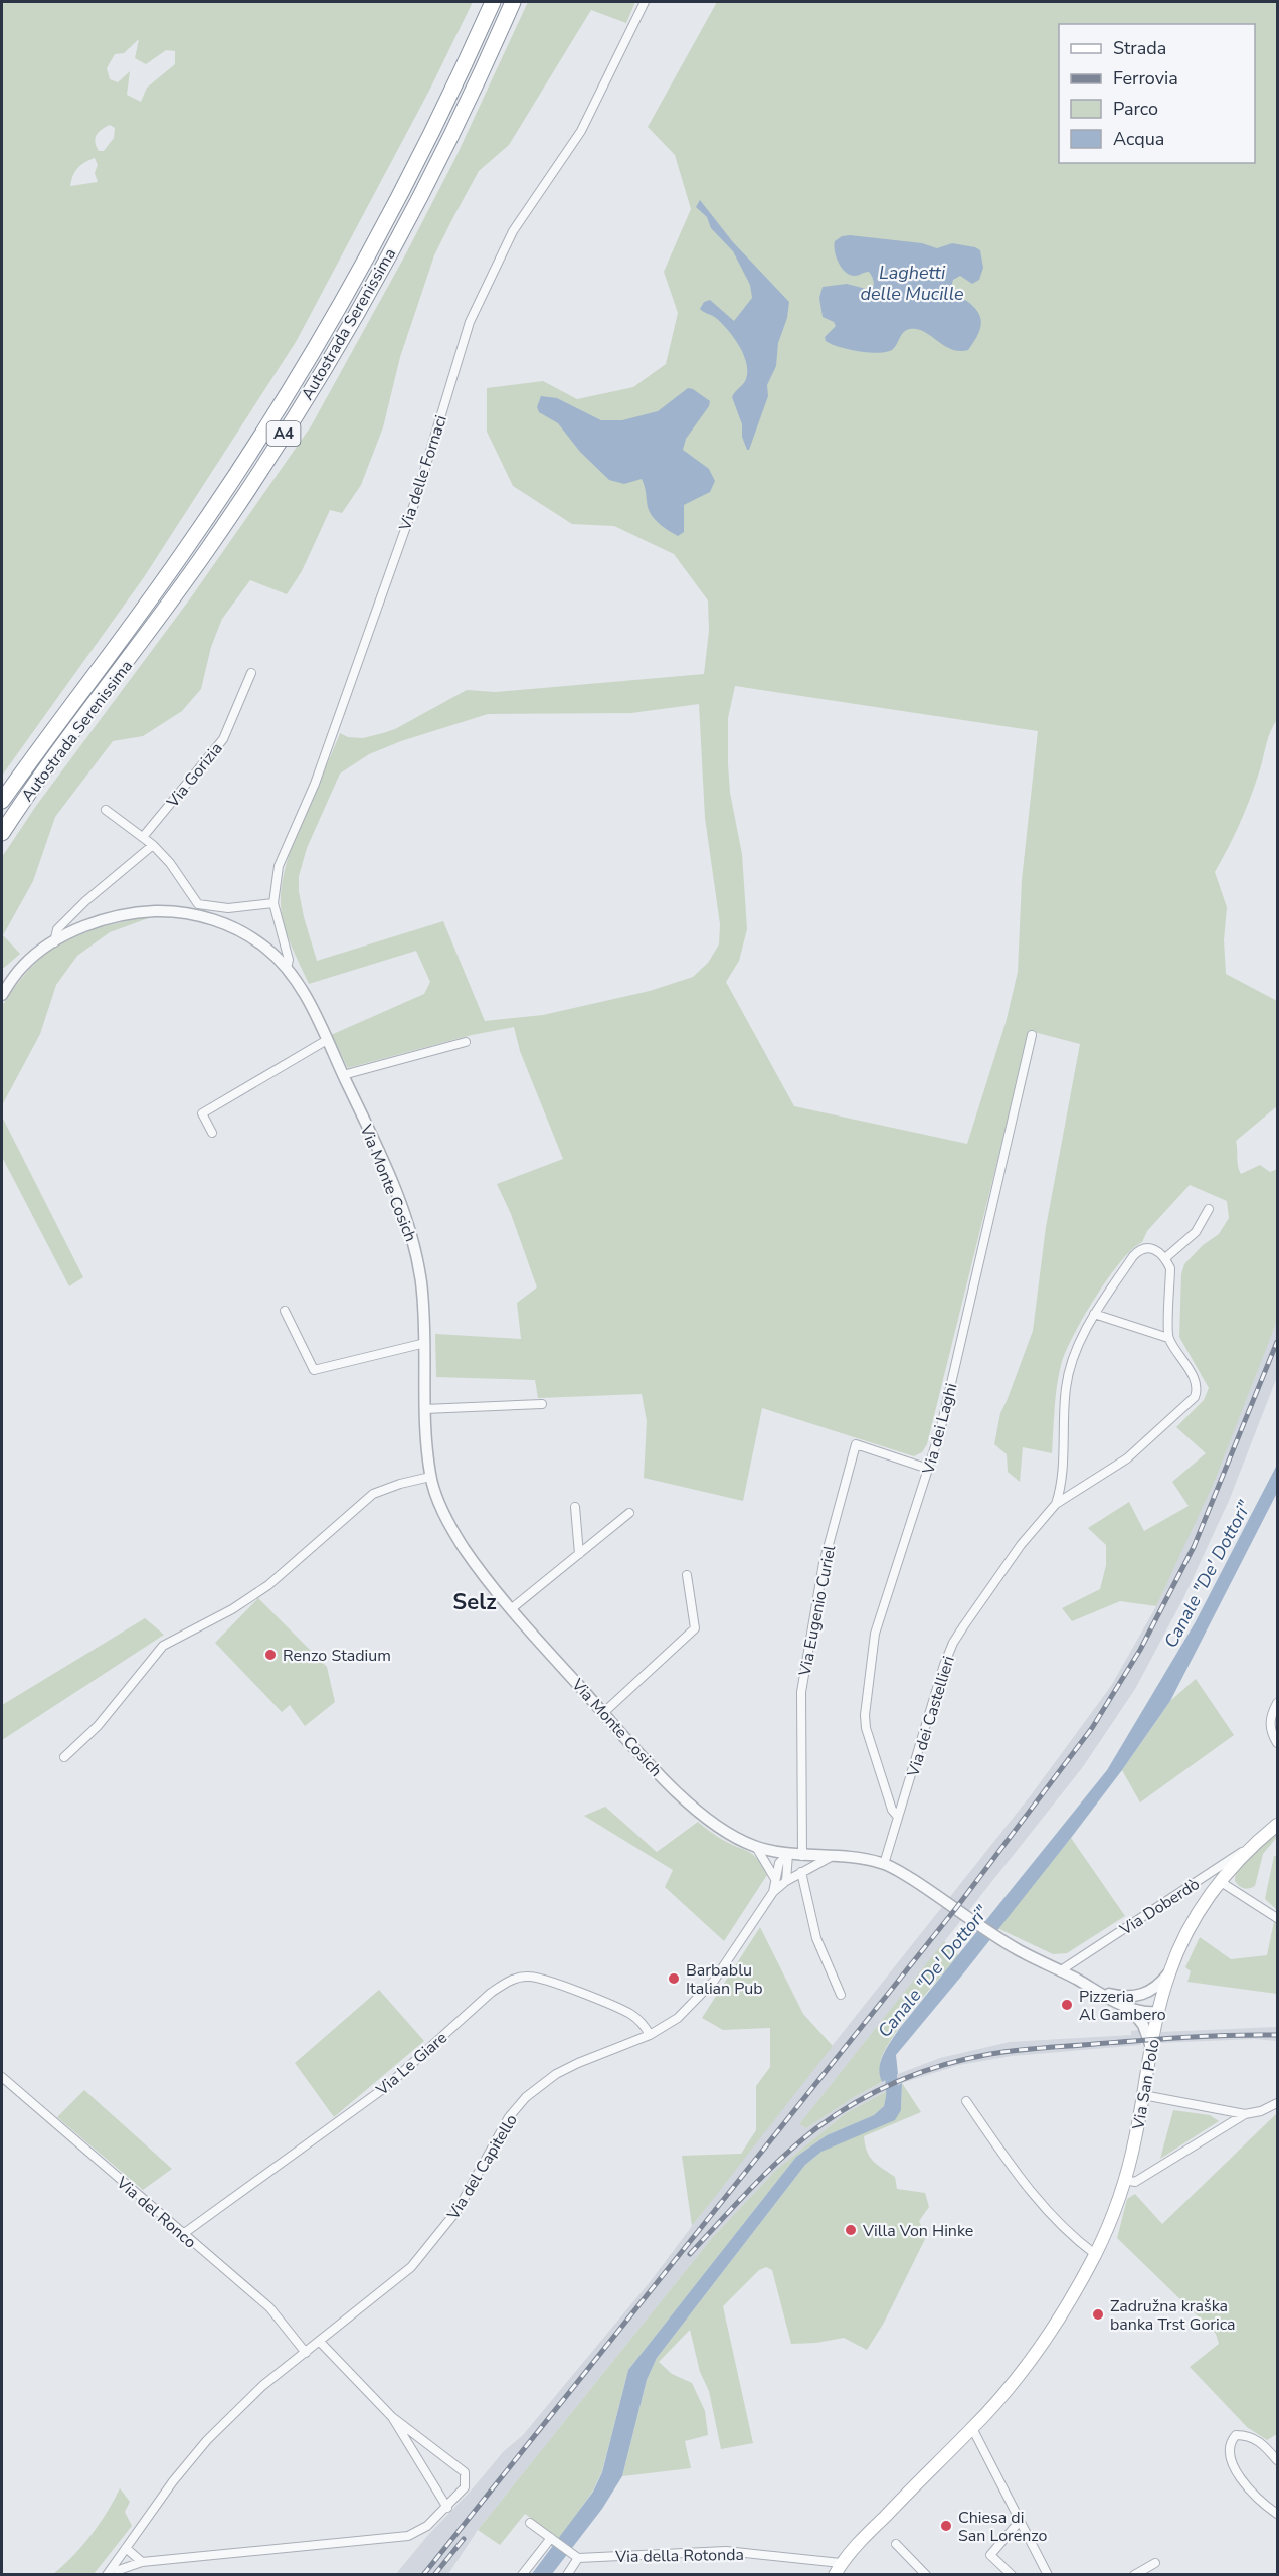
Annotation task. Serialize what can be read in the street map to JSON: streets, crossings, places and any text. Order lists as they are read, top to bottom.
{
  "streets": {
    "highway": ["Autostrada Serenissima", "A4"],
    "main road": ["Via San Polo"],
    "street": [
      "Via delle Fornaci",
      "Via Gorizia",
      "Via Monte Cosich",
      "Via dei Laghi",
      "Via Eugenio Curiel",
      "Via dei Castellieri",
      "Via Doberdò",
      "Via Le Giare",
      "Via del Capitello",
      "Via del Ronco",
      "Via della Rotonda"
    ]
  },
  "crossings": [
    ["Via delle Fornaci", "Via Monte Cosich"],
    ["Via Monte Cosich", "Via Eugenio Curiel"],
    ["Via Monte Cosich", "Via dei Castellieri"],
    ["Via Monte Cosich", "Via Doberdò"],
    ["Via Monte Cosich", "Via del Capitello"],
    ["Via dei Laghi", "Via Eugenio Curiel"],
    ["Via dei Laghi", "Via dei Castellieri"],
    ["Via Doberdò", "Via San Polo"],
    ["Via Le Giare", "Via del Capitello"],
    ["Via Le Giare", "Via del Ronco"],
    ["Via San Polo", "Via della Rotonda"],
    ["Via del Capitello", "Via del Ronco"]
  ],
  "districts": ["Selz"],
  "water": ["Laghetti delle Mucille", "Canale \"De' Dottori\""],
  "places": [
    "Renzo Stadium",
    "Barbablu Italian Pub",
    "Pizzeria Al Gambero",
    "Villa Von Hinke",
    "Zadružna kraška banka Trst Gorica",
    "Chiesa di San Lorenzo"
  ],
  "legend": [
    "Strada",
    "Ferrovia",
    "Parco",
    "Acqua"
  ]
}
